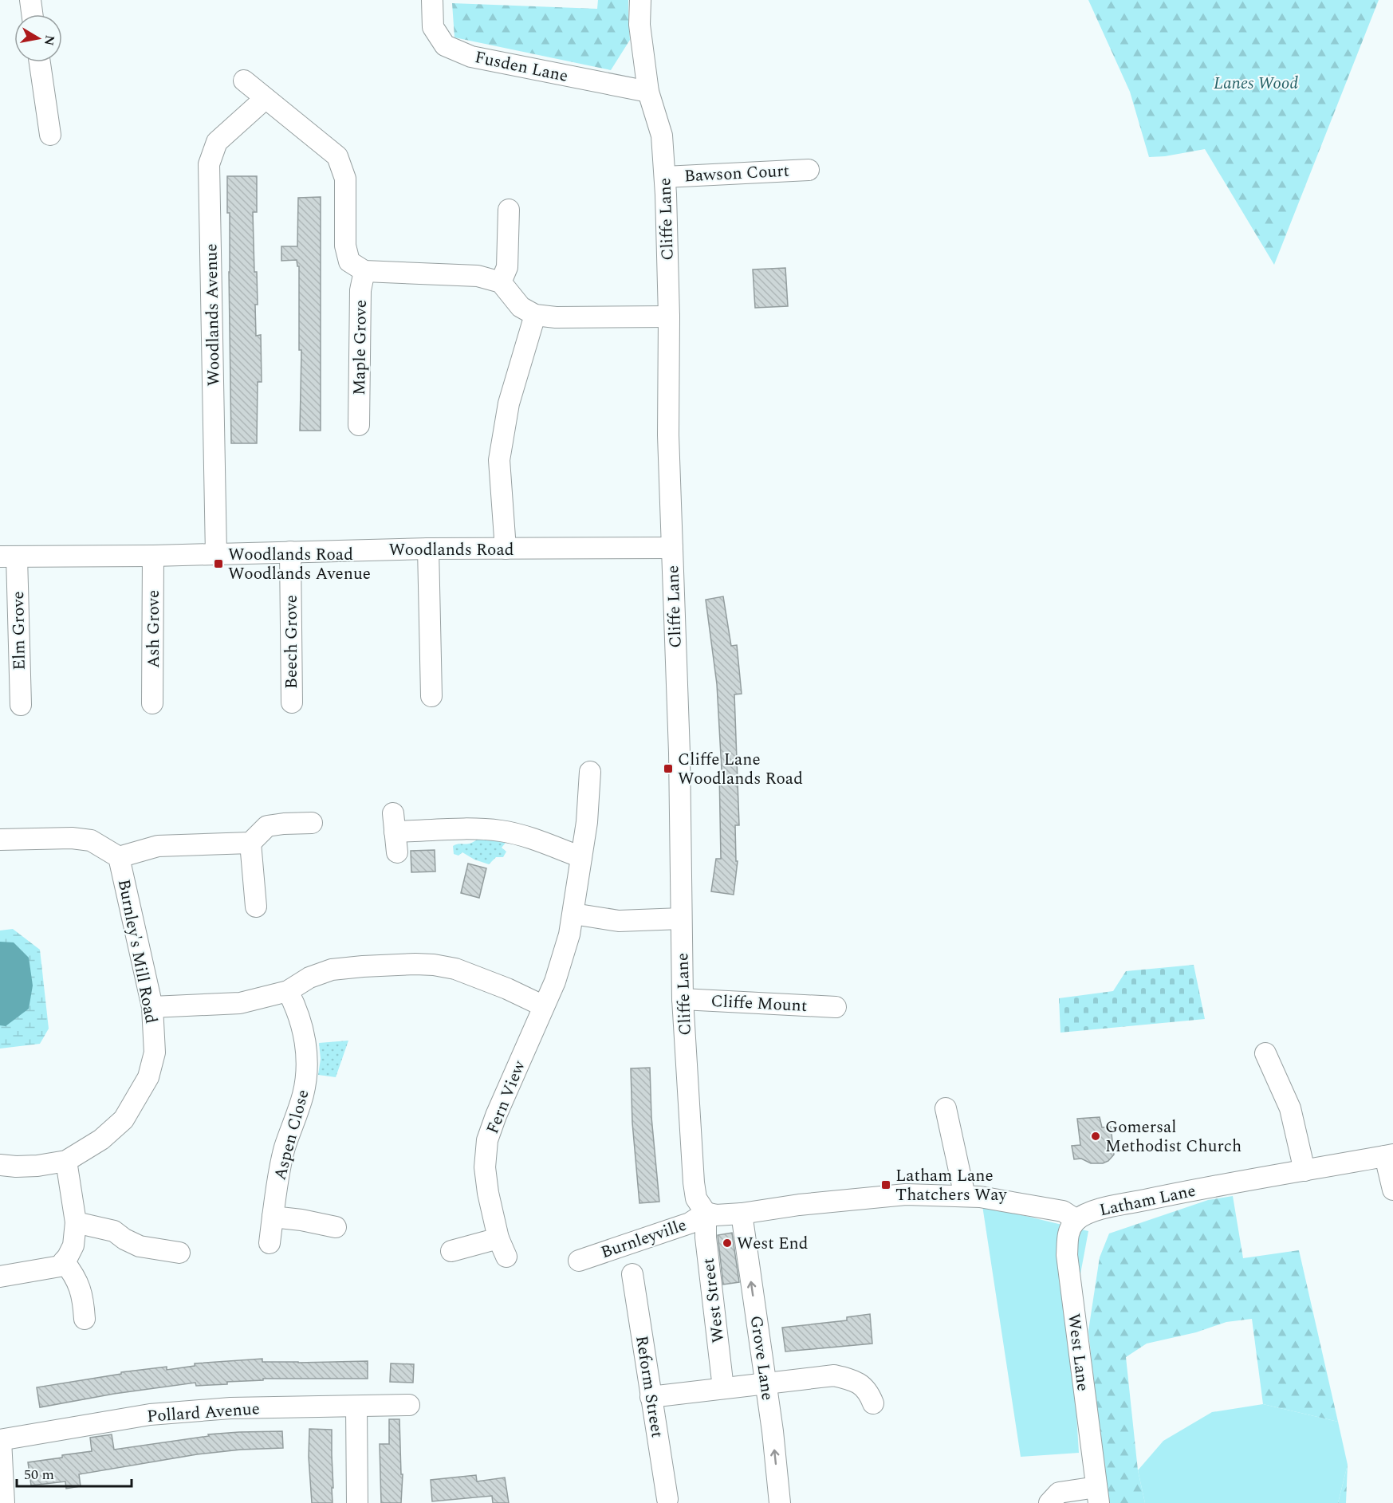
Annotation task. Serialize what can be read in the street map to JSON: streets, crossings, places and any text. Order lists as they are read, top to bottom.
{
  "streets": {
    "street": [
      "Fusden Lane",
      "Bawson Court",
      "Cliffe Lane",
      "Woodlands Avenue",
      "Maple Grove",
      "Woodlands Road",
      "Ash Grove",
      "Elm Grove",
      "Beech Grove",
      "Burnley's Mill Road",
      "Cliffe Mount",
      "Fern View",
      "Aspen Close",
      "Latham Lane",
      "Burnleyville",
      "West Street",
      "West Lane",
      "Grove Lane",
      "Reform Street",
      "Pollard Avenue"
    ]
  },
  "crossings": [
    ["Fusden Lane", "Cliffe Lane"],
    ["Bawson Court", "Cliffe Lane"],
    ["Cliffe Lane", "Woodlands Road"],
    ["Cliffe Lane", "Cliffe Mount"],
    ["Cliffe Lane", "Latham Lane"],
    ["Cliffe Lane", "Burnleyville"],
    ["Cliffe Lane", "West Street"],
    ["Woodlands Avenue", "Woodlands Road"],
    ["Woodlands Road", "Ash Grove"],
    ["Woodlands Road", "Elm Grove"],
    ["Woodlands Road", "Beech Grove"],
    ["Latham Lane", "Burnleyville"],
    ["Latham Lane", "West Street"],
    ["Latham Lane", "West Lane"],
    ["Latham Lane", "Grove Lane"],
    ["Burnleyville", "West Street"]
  ],
  "one_way": ["Grove Lane"],
  "parks": ["Lanes Wood"],
  "places": {
    "transit": ["Woodlands Road Woodlands Avenue", "Cliffe Lane Woodlands Road", "Latham Lane Thatchers Way"],
    "other": ["Gomersal Methodist Church", "West End"]
  },
  "scale_bar": "50 m",
  "north": "right"
}
